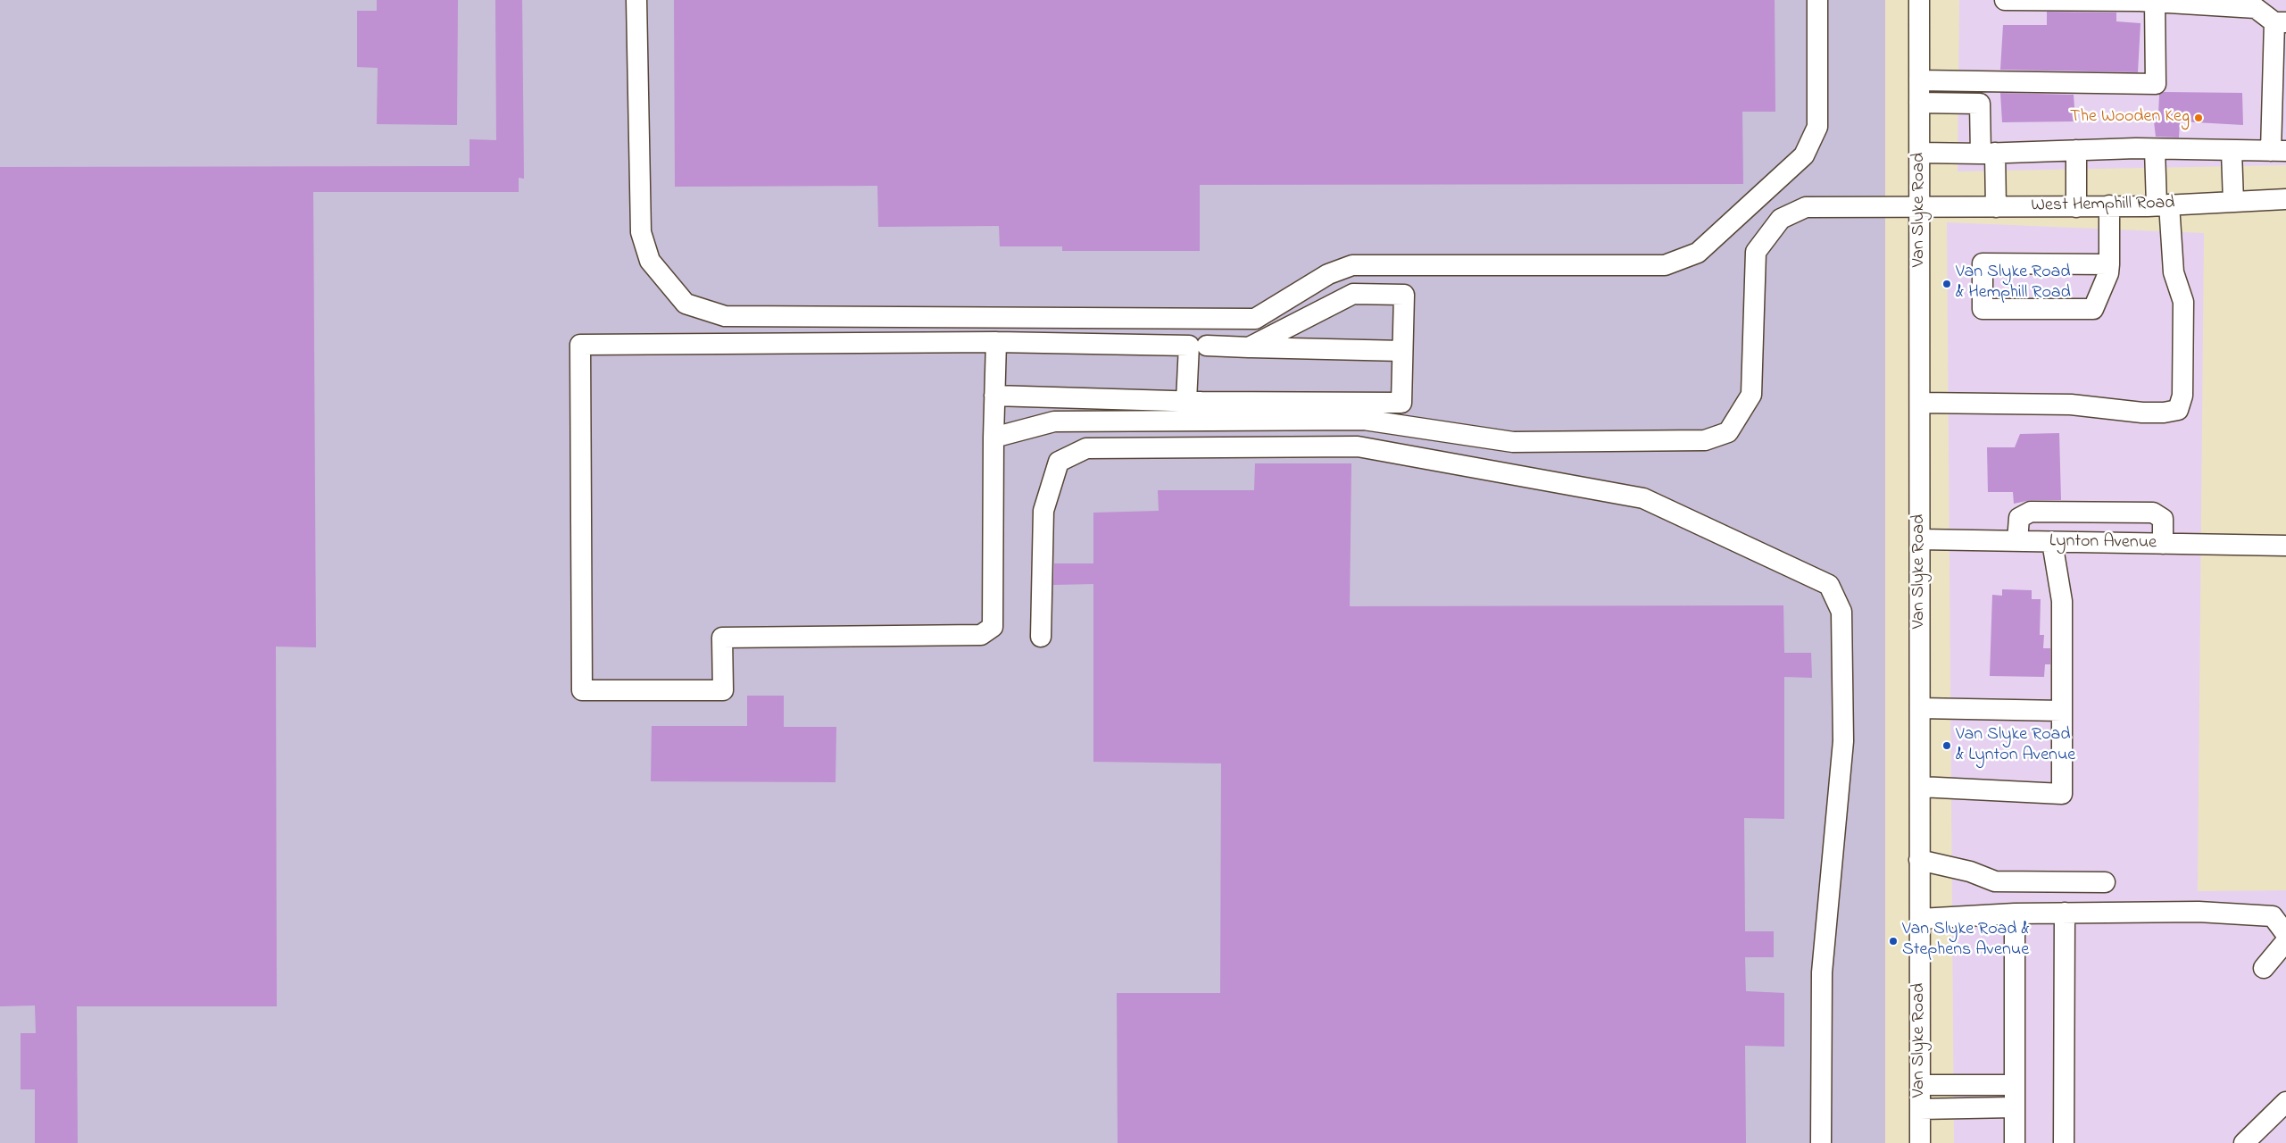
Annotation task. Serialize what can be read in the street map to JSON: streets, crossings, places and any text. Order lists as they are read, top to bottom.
{
  "streets": {
    "street": ["West Hemphill Road", "Van Slyke Road", "Lynton Avenue"]
  },
  "crossings": [
    ["West Hemphill Road", "Van Slyke Road"],
    ["Van Slyke Road", "Lynton Avenue"]
  ],
  "places": [
    "The Wooden Keg",
    "Van Slyke Road & Hemphill Road",
    "Van Slyke Road & Lynton Avenue",
    "Van Slyke Road & Stephens Avenue"
  ]
}
